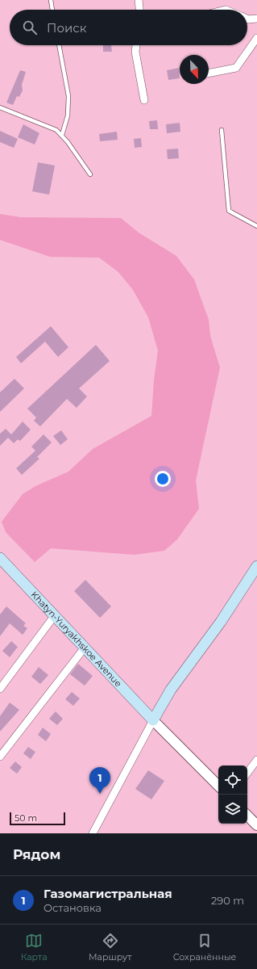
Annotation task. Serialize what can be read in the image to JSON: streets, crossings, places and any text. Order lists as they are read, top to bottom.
{
  "streets": {
    "main road": ["Khatyn-Yuryakhskoe Avenue"]
  },
  "scale_bar": "50 m",
  "north": "bottom right",
  "page": {
    "search": "Поиск",
    "pins": "1",
    "scale": "50 m",
    "heading": "Рядом",
    "list": [
      {
        "mark": "1",
        "name": "Газомагистральная",
        "note": "Остановка",
        "value": "290 m"
      }
    ],
    "nav": ["Карта", "Маршрут", "Сохранённые"]
  }
}
